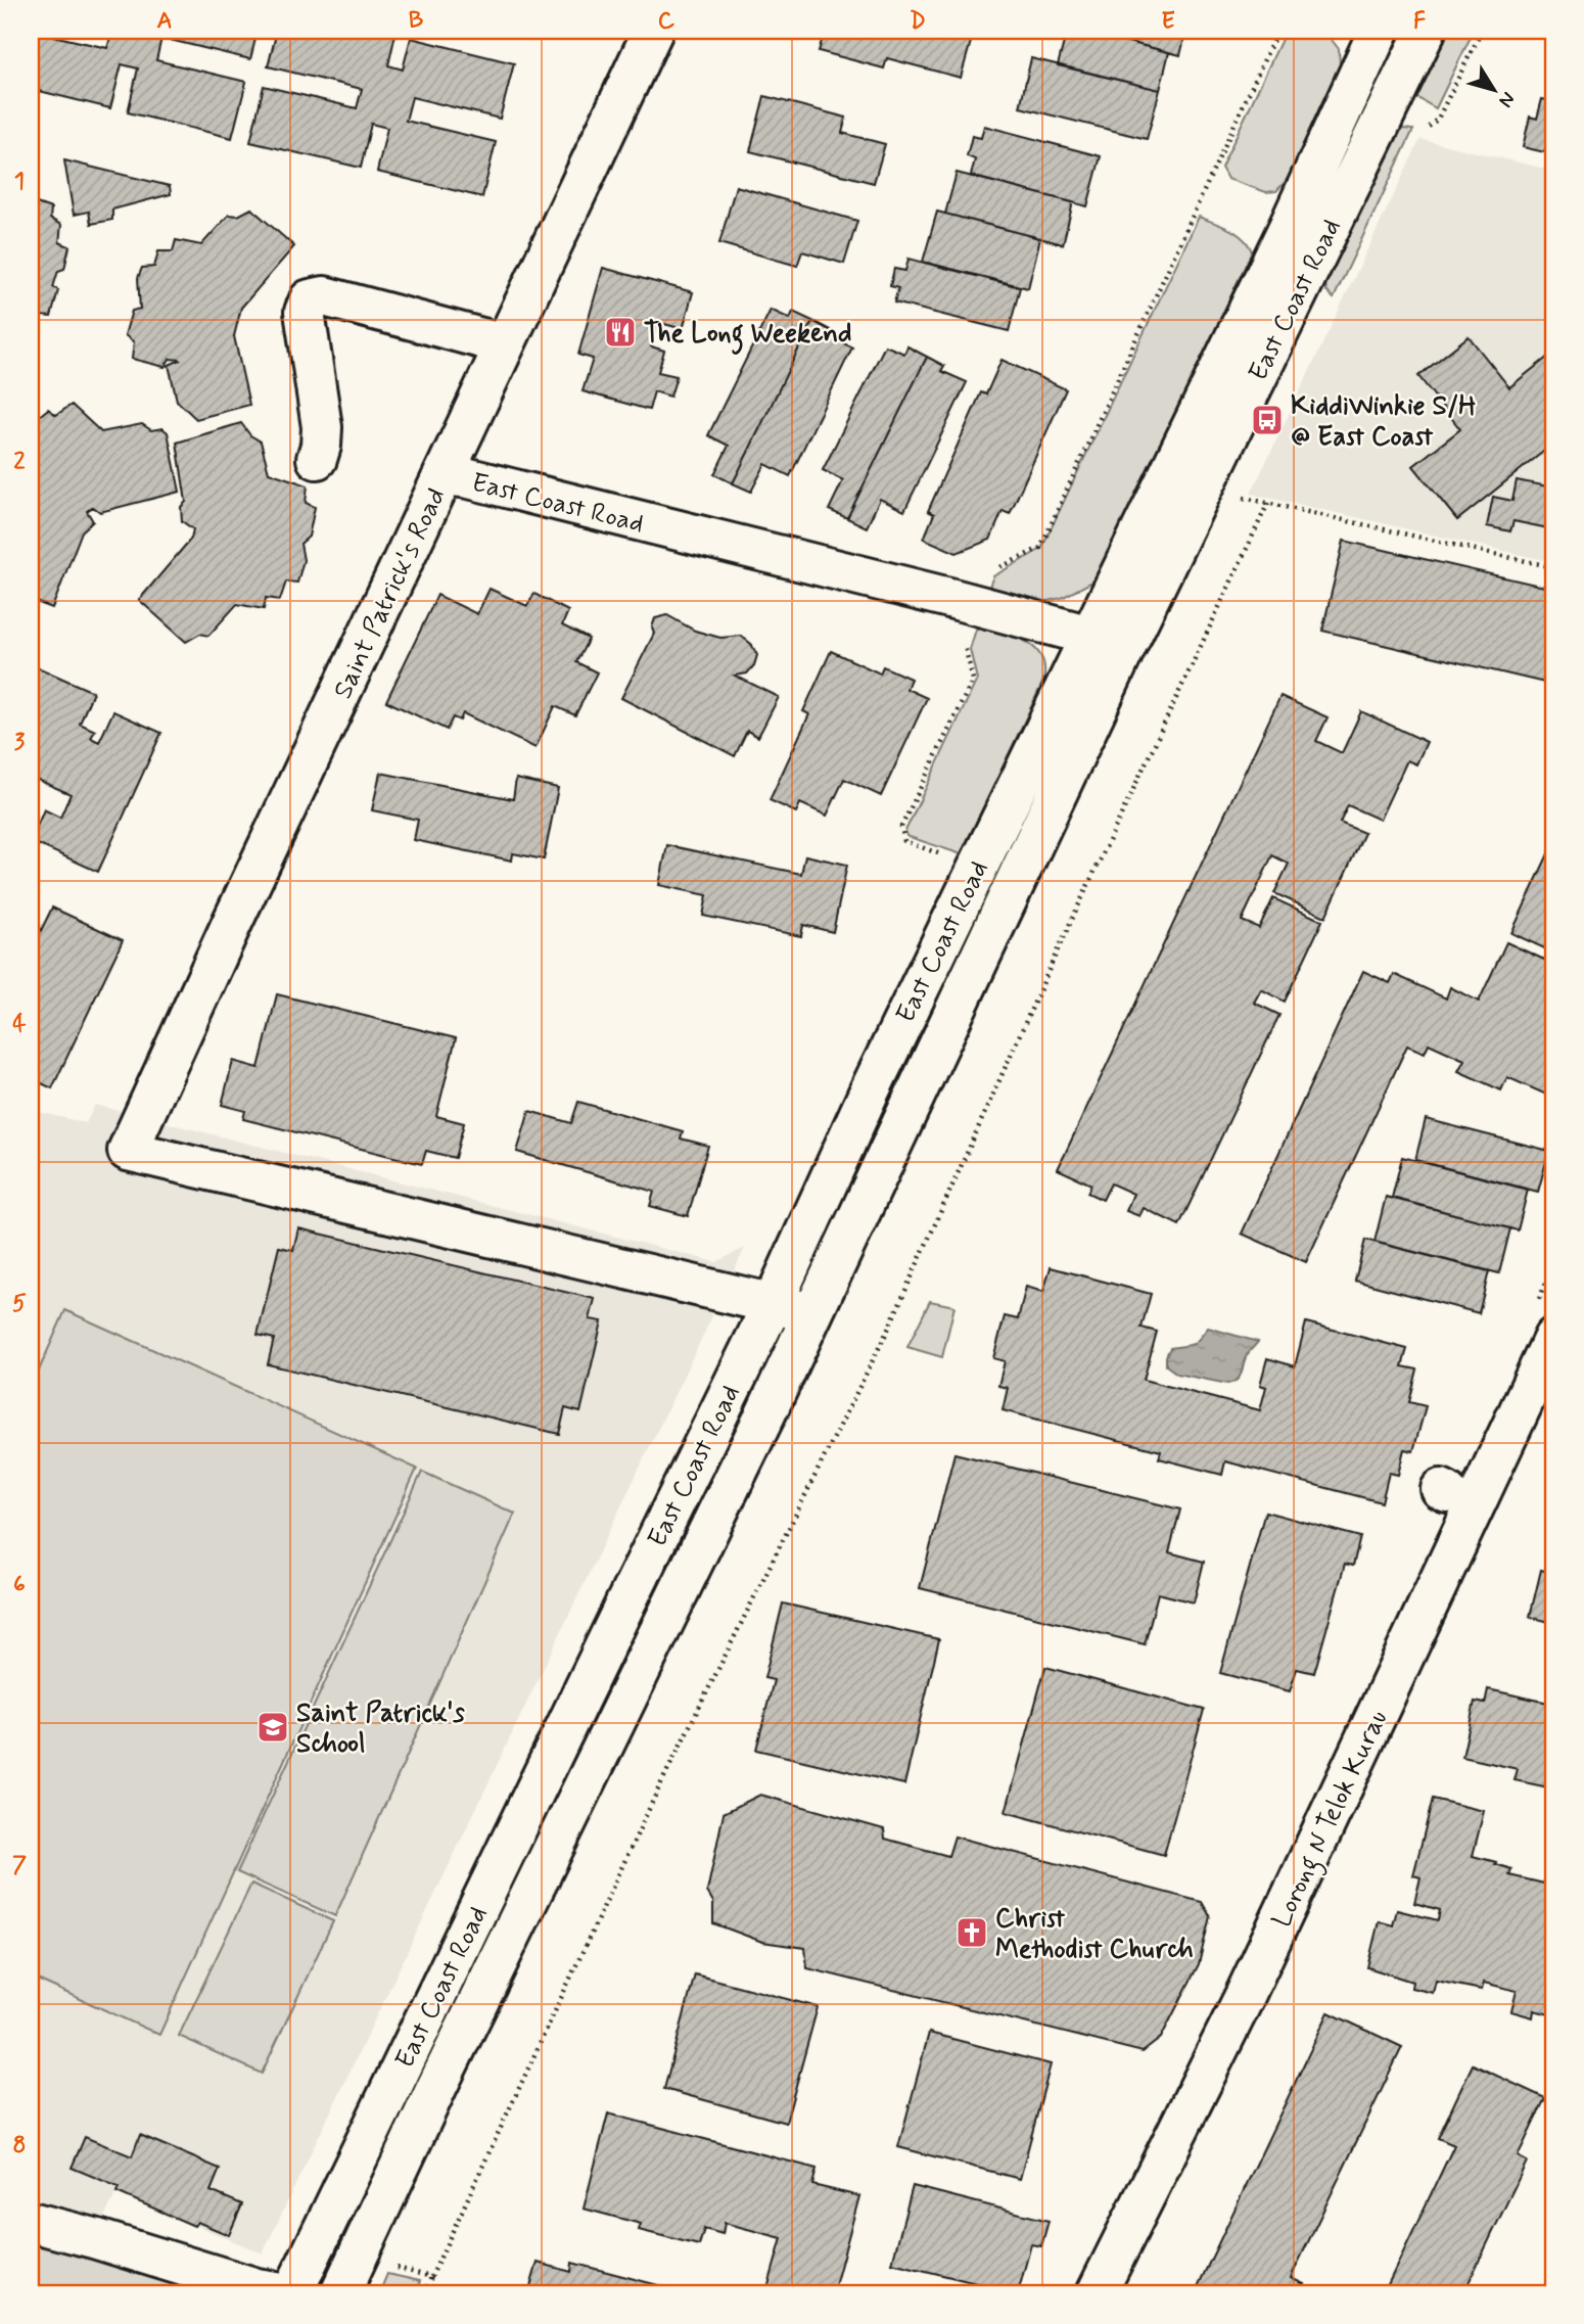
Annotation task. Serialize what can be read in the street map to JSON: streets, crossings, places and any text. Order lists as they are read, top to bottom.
{
  "streets": {
    "main road": ["East Coast Road", "Saint Patrick's Road", "Lorong N Telok Kurau"]
  },
  "crossings": [
    ["East Coast Road", "Saint Patrick's Road"]
  ],
  "places": {
    "restaurant": ["The Long Weekend"],
    "bus stop": ["KiddiWinkie S/H @ East Coast"],
    "school or university": ["Saint Patrick's School"],
    "church": ["Christ Methodist Church"]
  },
  "north": "bottom right",
  "grid": {
    "columns": [
      "A",
      "B",
      "C",
      "D",
      "E",
      "F"
    ],
    "rows": [
      "1",
      "2",
      "3",
      "4",
      "5",
      "6",
      "7",
      "8"
    ]
  }
}
